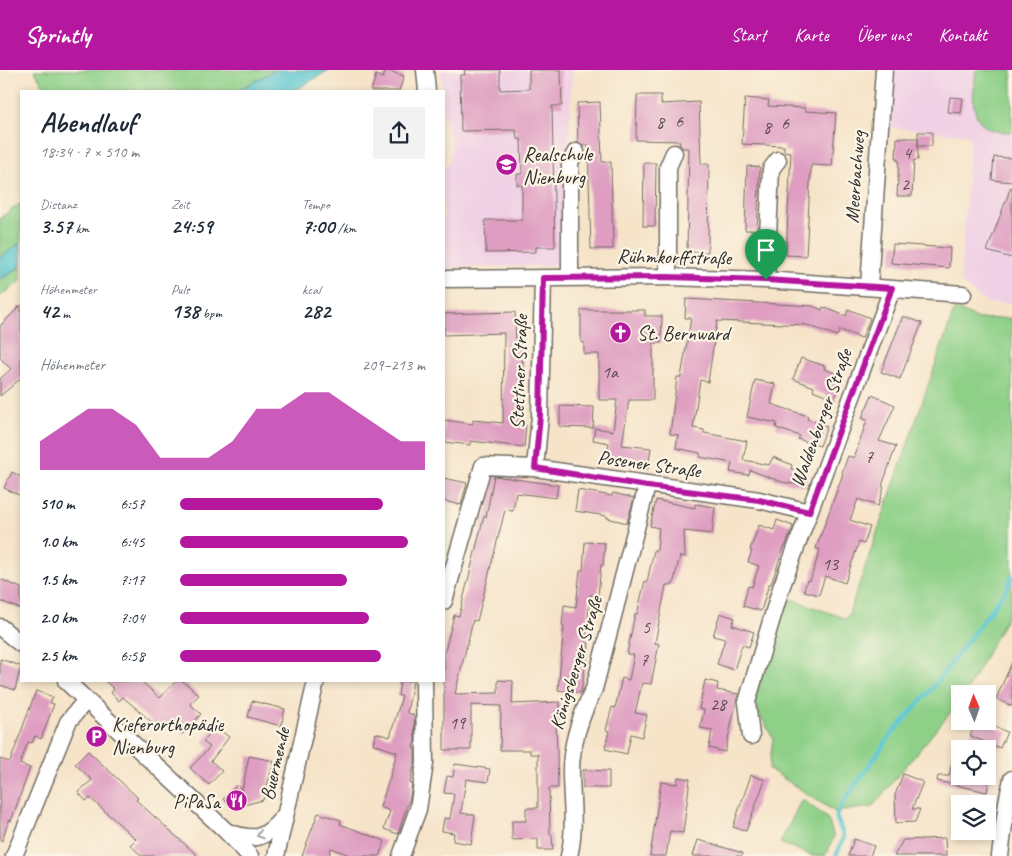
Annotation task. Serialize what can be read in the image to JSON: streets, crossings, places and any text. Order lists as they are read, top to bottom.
{
  "streets": {
    "street": [
      "Meerbachweg",
      "Rühmkorffstraße",
      "Stettiner Straße",
      "Waldenburger Straße",
      "Posener Straße",
      "Königsberger Straße",
      "Buermende"
    ]
  },
  "crossings": [
    ["Meerbachweg", "Rühmkorffstraße"],
    ["Rühmkorffstraße", "Stettiner Straße"],
    ["Rühmkorffstraße", "Waldenburger Straße"],
    ["Stettiner Straße", "Posener Straße"],
    ["Waldenburger Straße", "Posener Straße"],
    ["Posener Straße", "Königsberger Straße"]
  ],
  "places": {
    "school or university": ["Realschule Nienburg"],
    "church": ["St. Bernward"],
    "parking": ["Kieferorthopädie Nienburg"],
    "restaurant": ["PiPaSa"]
  },
  "house_numbers": [
    "6",
    "8",
    "6",
    "8",
    "4",
    "2",
    "1a",
    "7",
    "13",
    "5",
    "7",
    "28",
    "19"
  ],
  "north": "top",
  "page": {
    "header": "Sprintly",
    "nav": [
      "Start",
      "Karte",
      "Über uns",
      "Kontakt"
    ],
    "heading": ["Abendlauf", "18:34 · 7 × 510 m"],
    "stats": [
      ["Distanz", "3.57 km"],
      ["Zeit", "24:59"],
      ["Tempo", "7:00 /km"],
      ["Höhenmeter", "42 m"],
      ["Puls", "138 bpm"],
      ["kcal", "282"]
    ],
    "chart": ["Höhenmeter", "209–213 m"],
    "list": [
      {
        "name": "510 m",
        "note": "6:57"
      },
      {
        "name": "1.0 km",
        "note": "6:45"
      },
      {
        "name": "1.5 km",
        "note": "7:17"
      },
      {
        "name": "2.0 km",
        "note": "7:04"
      },
      {
        "name": "2.5 km",
        "note": "6:58"
      }
    ]
  }
}
